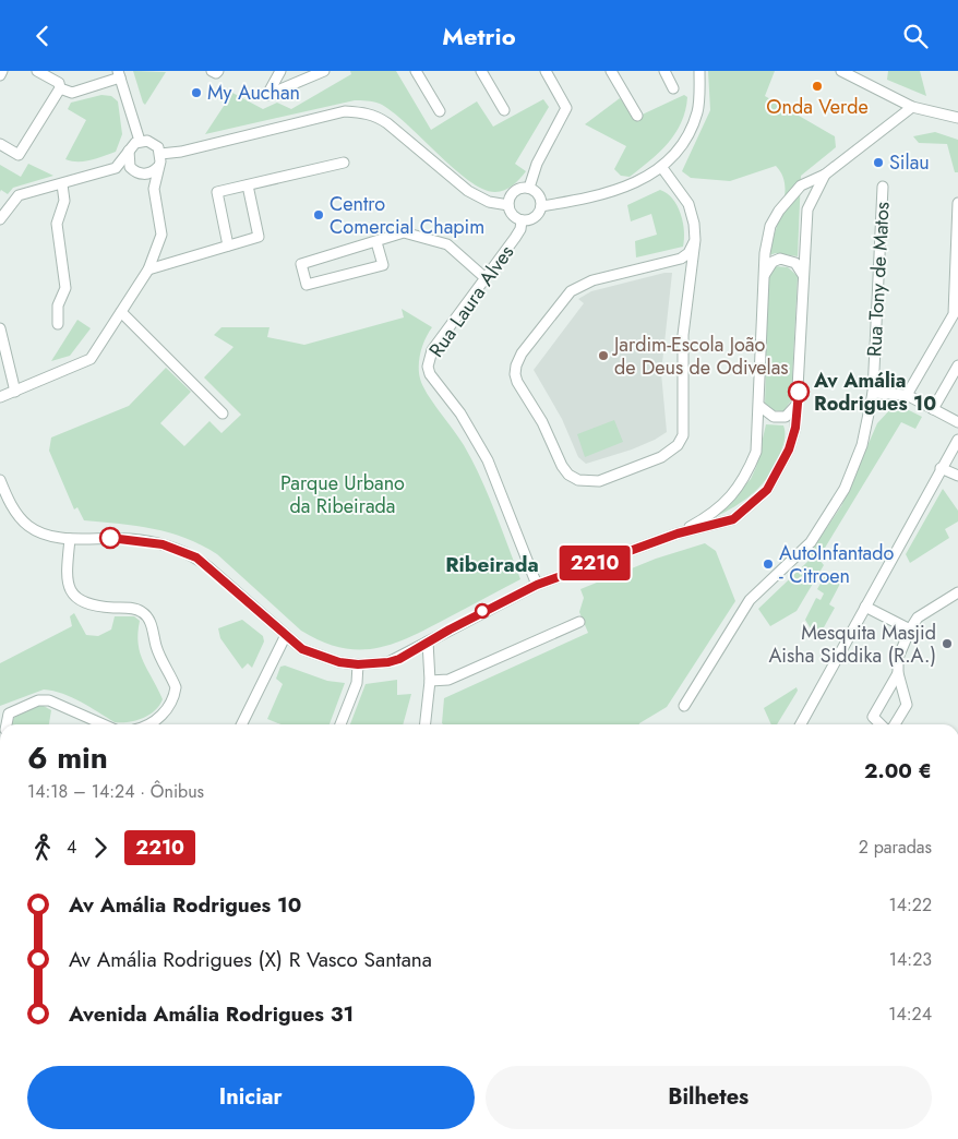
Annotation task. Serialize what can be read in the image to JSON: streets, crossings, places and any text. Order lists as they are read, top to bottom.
{
  "streets": {
    "street": ["Rua Tony de Matos", "Rua Laura Alves"]
  },
  "districts": ["Ribeirada"],
  "parks": ["Parque Urbano da Ribeirada"],
  "places": [
    "Onda Verde",
    "My Auchan",
    "Silau",
    "Centro Comercial Chapim",
    "Jardim-Escola João de Deus de Odivelas",
    "Av Amália Rodrigues 10",
    "AutoInfantado - Citroen",
    "Mesquita Masjid Aisha Siddika (R.A.)"
  ],
  "lines": ["bus line 2210"],
  "page": {
    "header": "Metrio",
    "on_map": "2210",
    "heading": ["6 min", "14:18 – 14:24 · Ônibus", "2.00 €"],
    "legs": ["4", "2210", "2 paradas"],
    "list": [
      {
        "name": "Av Amália Rodrigues 10",
        "value": "14:22"
      },
      {
        "name": "Av Amália Rodrigues (X) R Vasco Santana",
        "value": "14:23"
      },
      {
        "name": "Avenida Amália Rodrigues 31",
        "value": "14:24"
      }
    ],
    "buttons": ["Iniciar", "Bilhetes"]
  }
}
